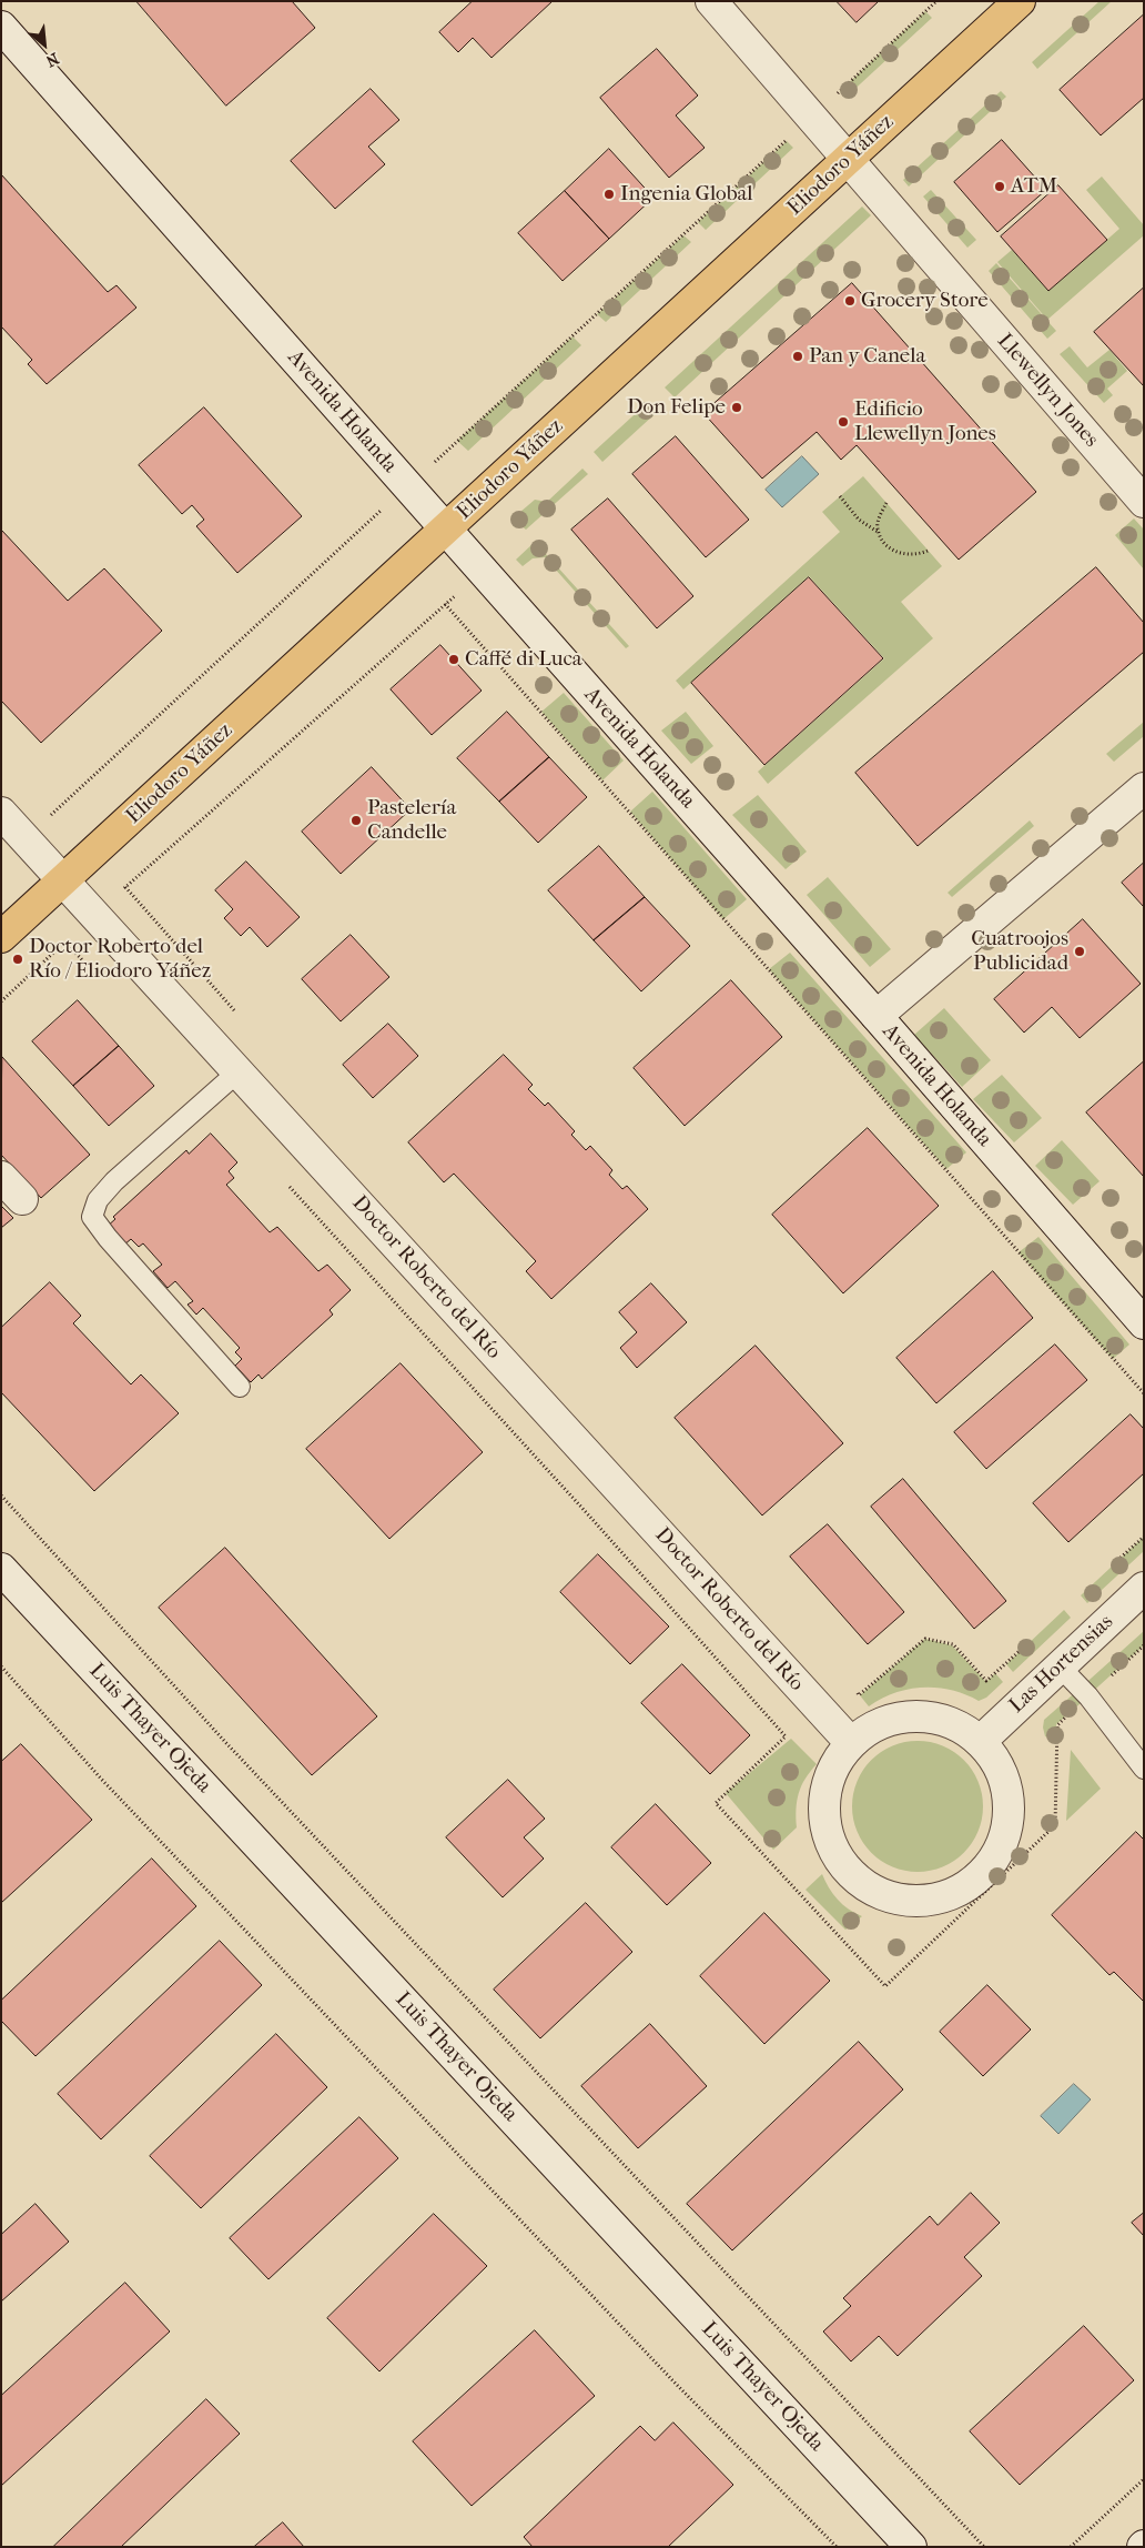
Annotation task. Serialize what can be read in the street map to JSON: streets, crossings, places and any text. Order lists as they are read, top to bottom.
{
  "streets": {
    "main road": ["Eliodoro Yáñez"],
    "street": [
      "Llewellyn Jones",
      "Avenida Holanda",
      "Doctor Roberto del Río",
      "Las Hortensias",
      "Luis Thayer Ojeda"
    ]
  },
  "crossings": [
    ["Eliodoro Yáñez", "Llewellyn Jones"],
    ["Eliodoro Yáñez", "Avenida Holanda"],
    ["Eliodoro Yáñez", "Doctor Roberto del Río"],
    ["Doctor Roberto del Río", "Las Hortensias"]
  ],
  "places": [
    "ATM",
    "Ingenia Global",
    "Grocery Store",
    "Pan y Canela",
    "Don Felipe",
    "Edificio Llewellyn Jones",
    "Caffé di Luca",
    "Pastelería Candelle",
    "Cuatroojos Publicidad",
    "Doctor Roberto del Río / Eliodoro Yáñez"
  ],
  "north": "bottom right"
}
